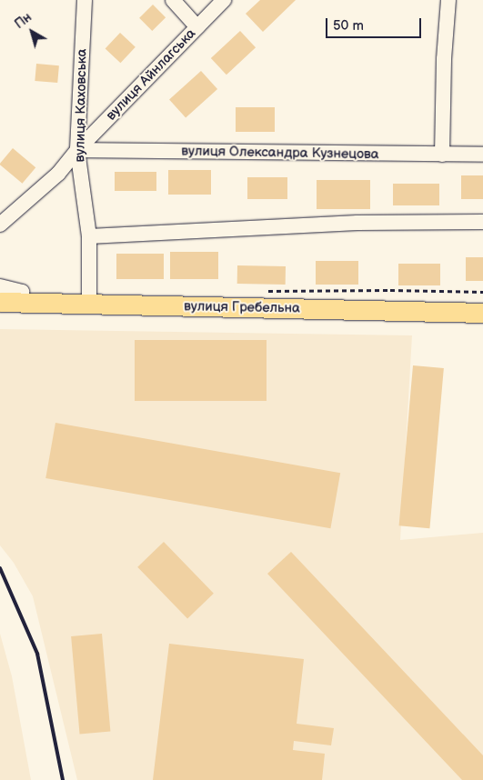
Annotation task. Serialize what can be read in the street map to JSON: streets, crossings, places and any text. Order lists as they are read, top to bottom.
{
  "streets": {
    "main road": ["вулиця Гребельна"],
    "street": ["вулиця Айнлагська", "вулиця Каховська", "вулиця Олександра Кузнецова"]
  },
  "crossings": [
    ["вулиця Айнлагська", "вулиця Каховська"],
    ["вулиця Айнлагська", "вулиця Олександра Кузнецова"],
    ["вулиця Каховська", "вулиця Олександра Кузнецова"],
    ["вулиця Каховська", "вулиця Гребельна"]
  ],
  "scale_bar": "50 m",
  "north": "top left"
}
